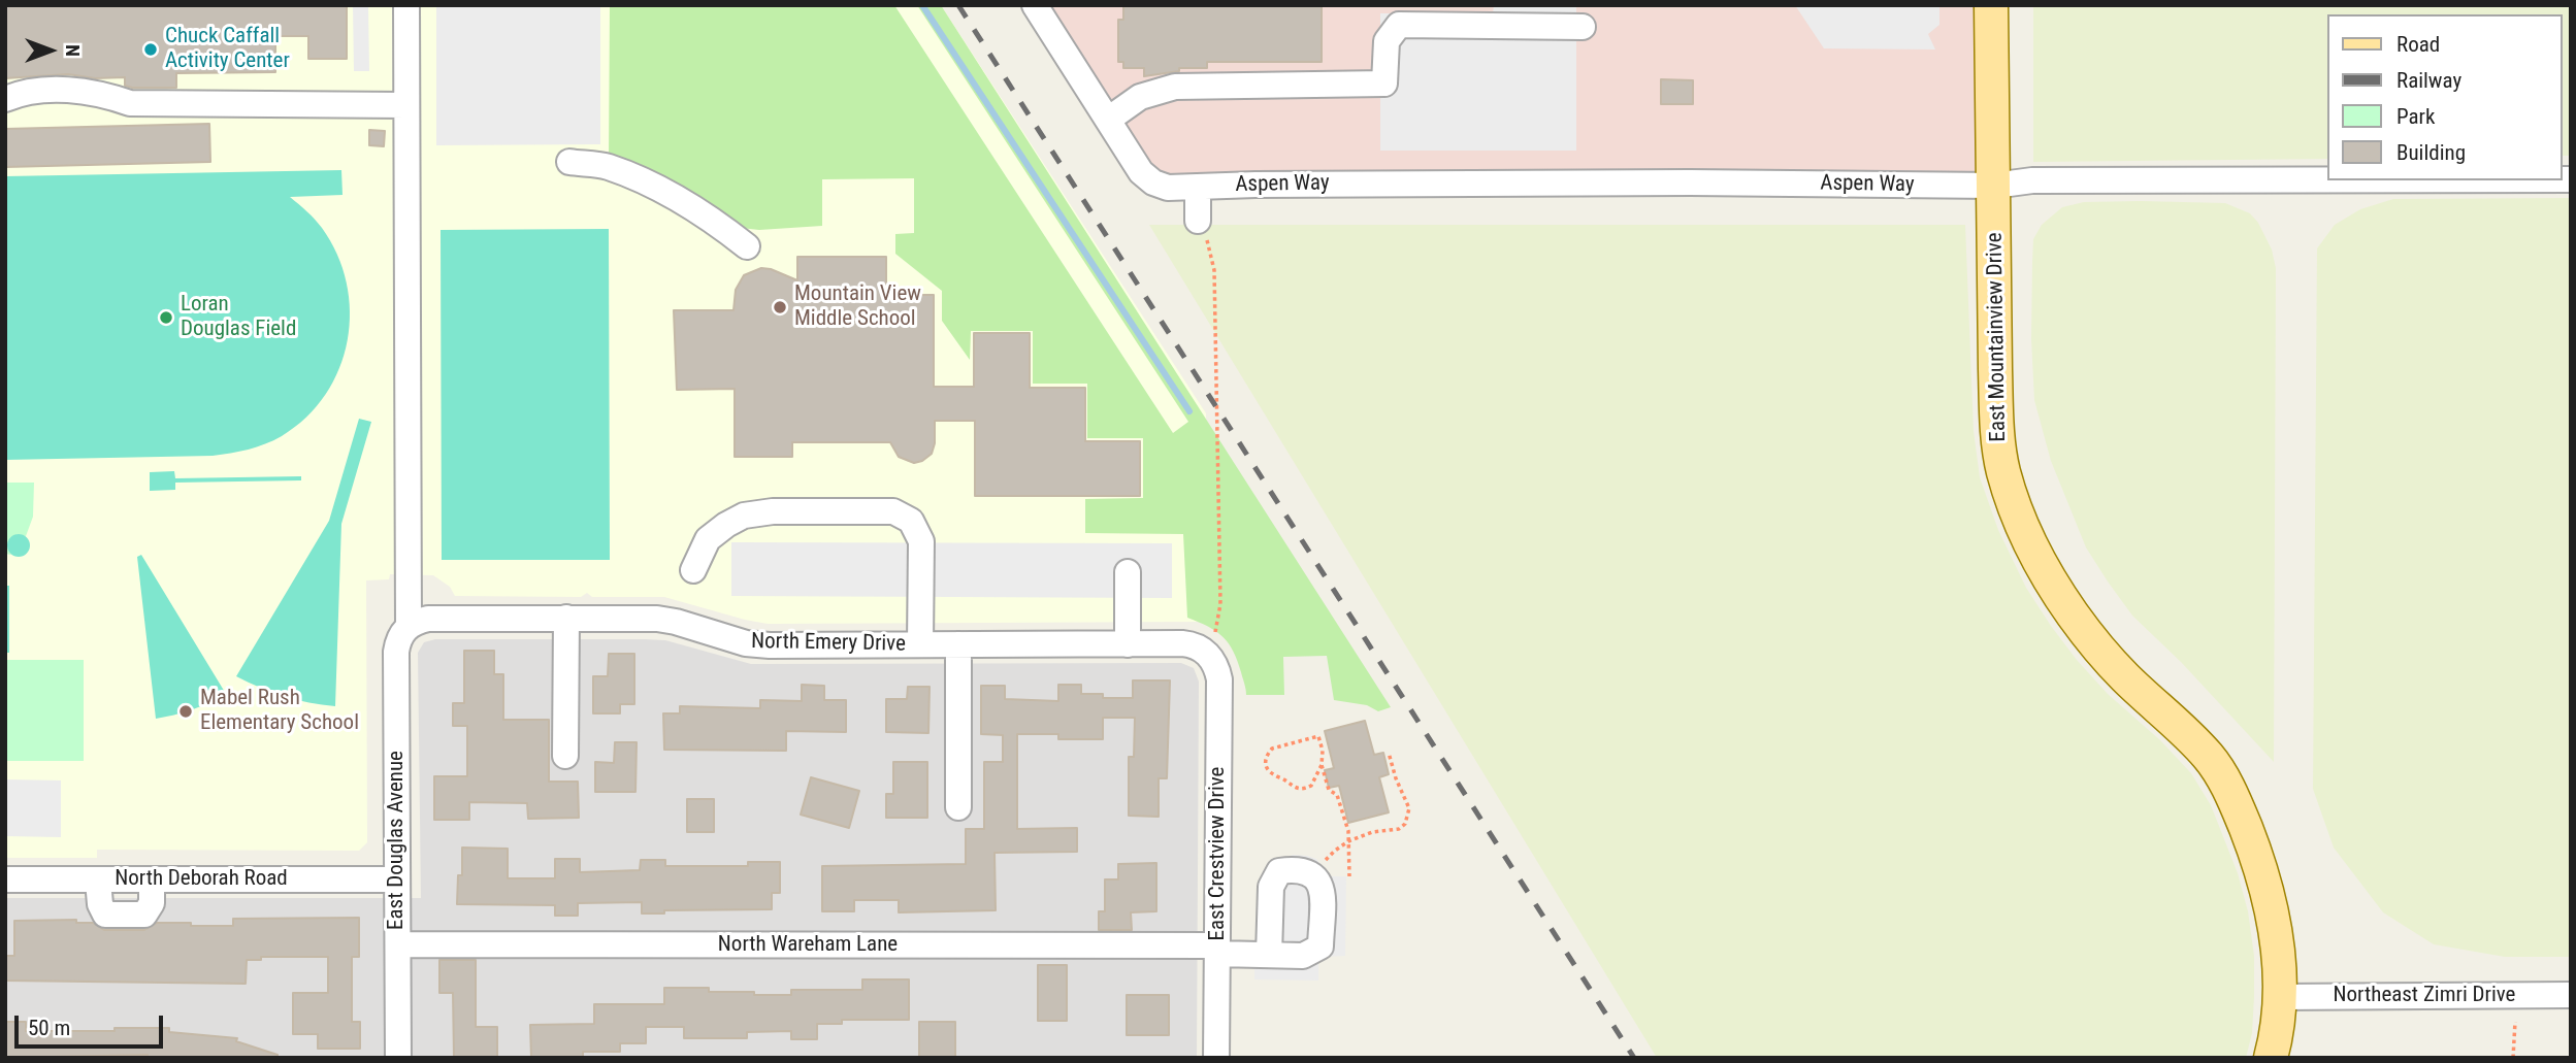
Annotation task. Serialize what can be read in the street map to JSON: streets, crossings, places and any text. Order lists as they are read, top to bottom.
{
  "streets": {
    "main road": ["East Mountainview Drive"],
    "street": [
      "Aspen Way",
      "North Emery Drive",
      "East Douglas Avenue",
      "East Crestview Drive",
      "North Deborah Road",
      "North Wareham Lane",
      "Northeast Zimri Drive"
    ]
  },
  "crossings": [
    ["Aspen Way", "East Mountainview Drive"],
    ["East Mountainview Drive", "Northeast Zimri Drive"],
    ["North Emery Drive", "East Douglas Avenue"],
    ["North Emery Drive", "East Crestview Drive"],
    ["East Douglas Avenue", "North Deborah Road"],
    ["East Douglas Avenue", "North Wareham Lane"],
    ["East Crestview Drive", "North Wareham Lane"]
  ],
  "places": [
    "Chuck Caffall Activity Center",
    "Mountain View Middle School",
    "Loran Douglas Field",
    "Mabel Rush Elementary School"
  ],
  "legend": [
    "Road",
    "Railway",
    "Park",
    "Building"
  ],
  "scale_bar": "50 m",
  "north": "right"
}
